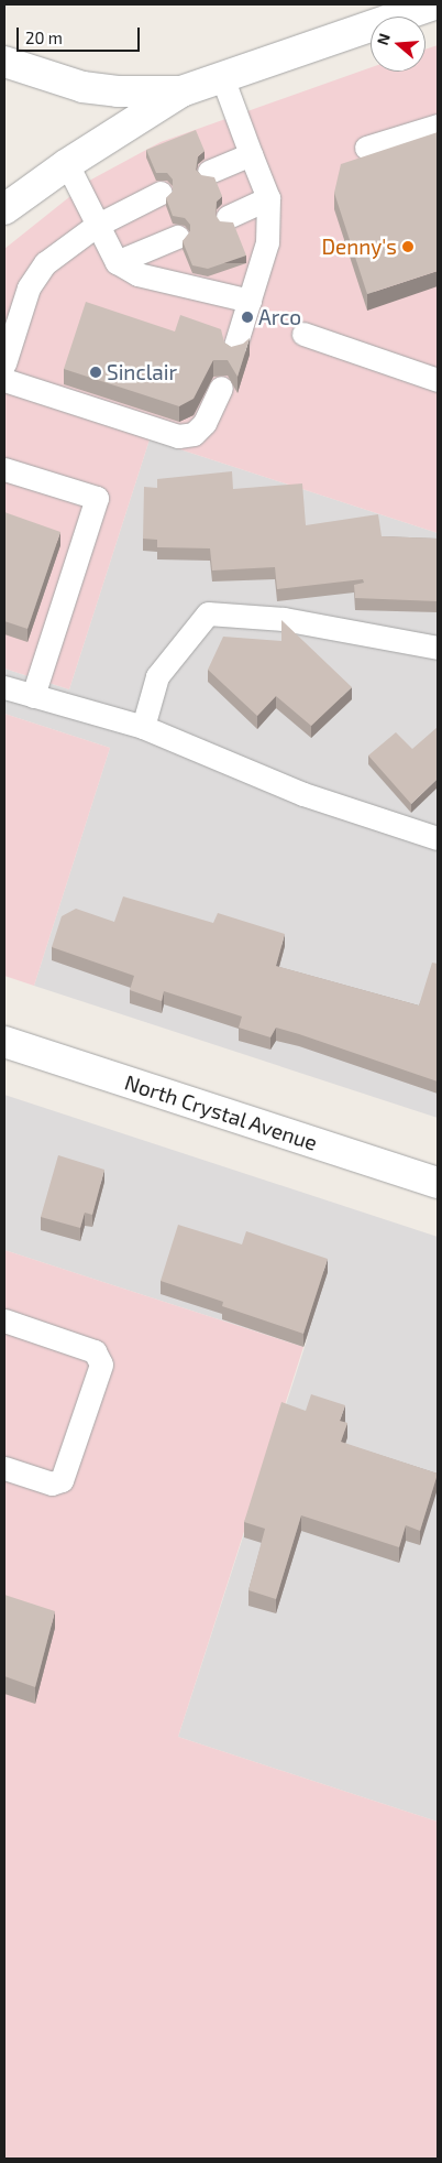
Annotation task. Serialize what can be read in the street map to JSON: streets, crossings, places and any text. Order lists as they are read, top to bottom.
{
  "streets": {
    "street": ["North Crystal Avenue"]
  },
  "places": ["Denny's", "Arco", "Sinclair"],
  "scale_bar": "20 m",
  "north": "left"
}
